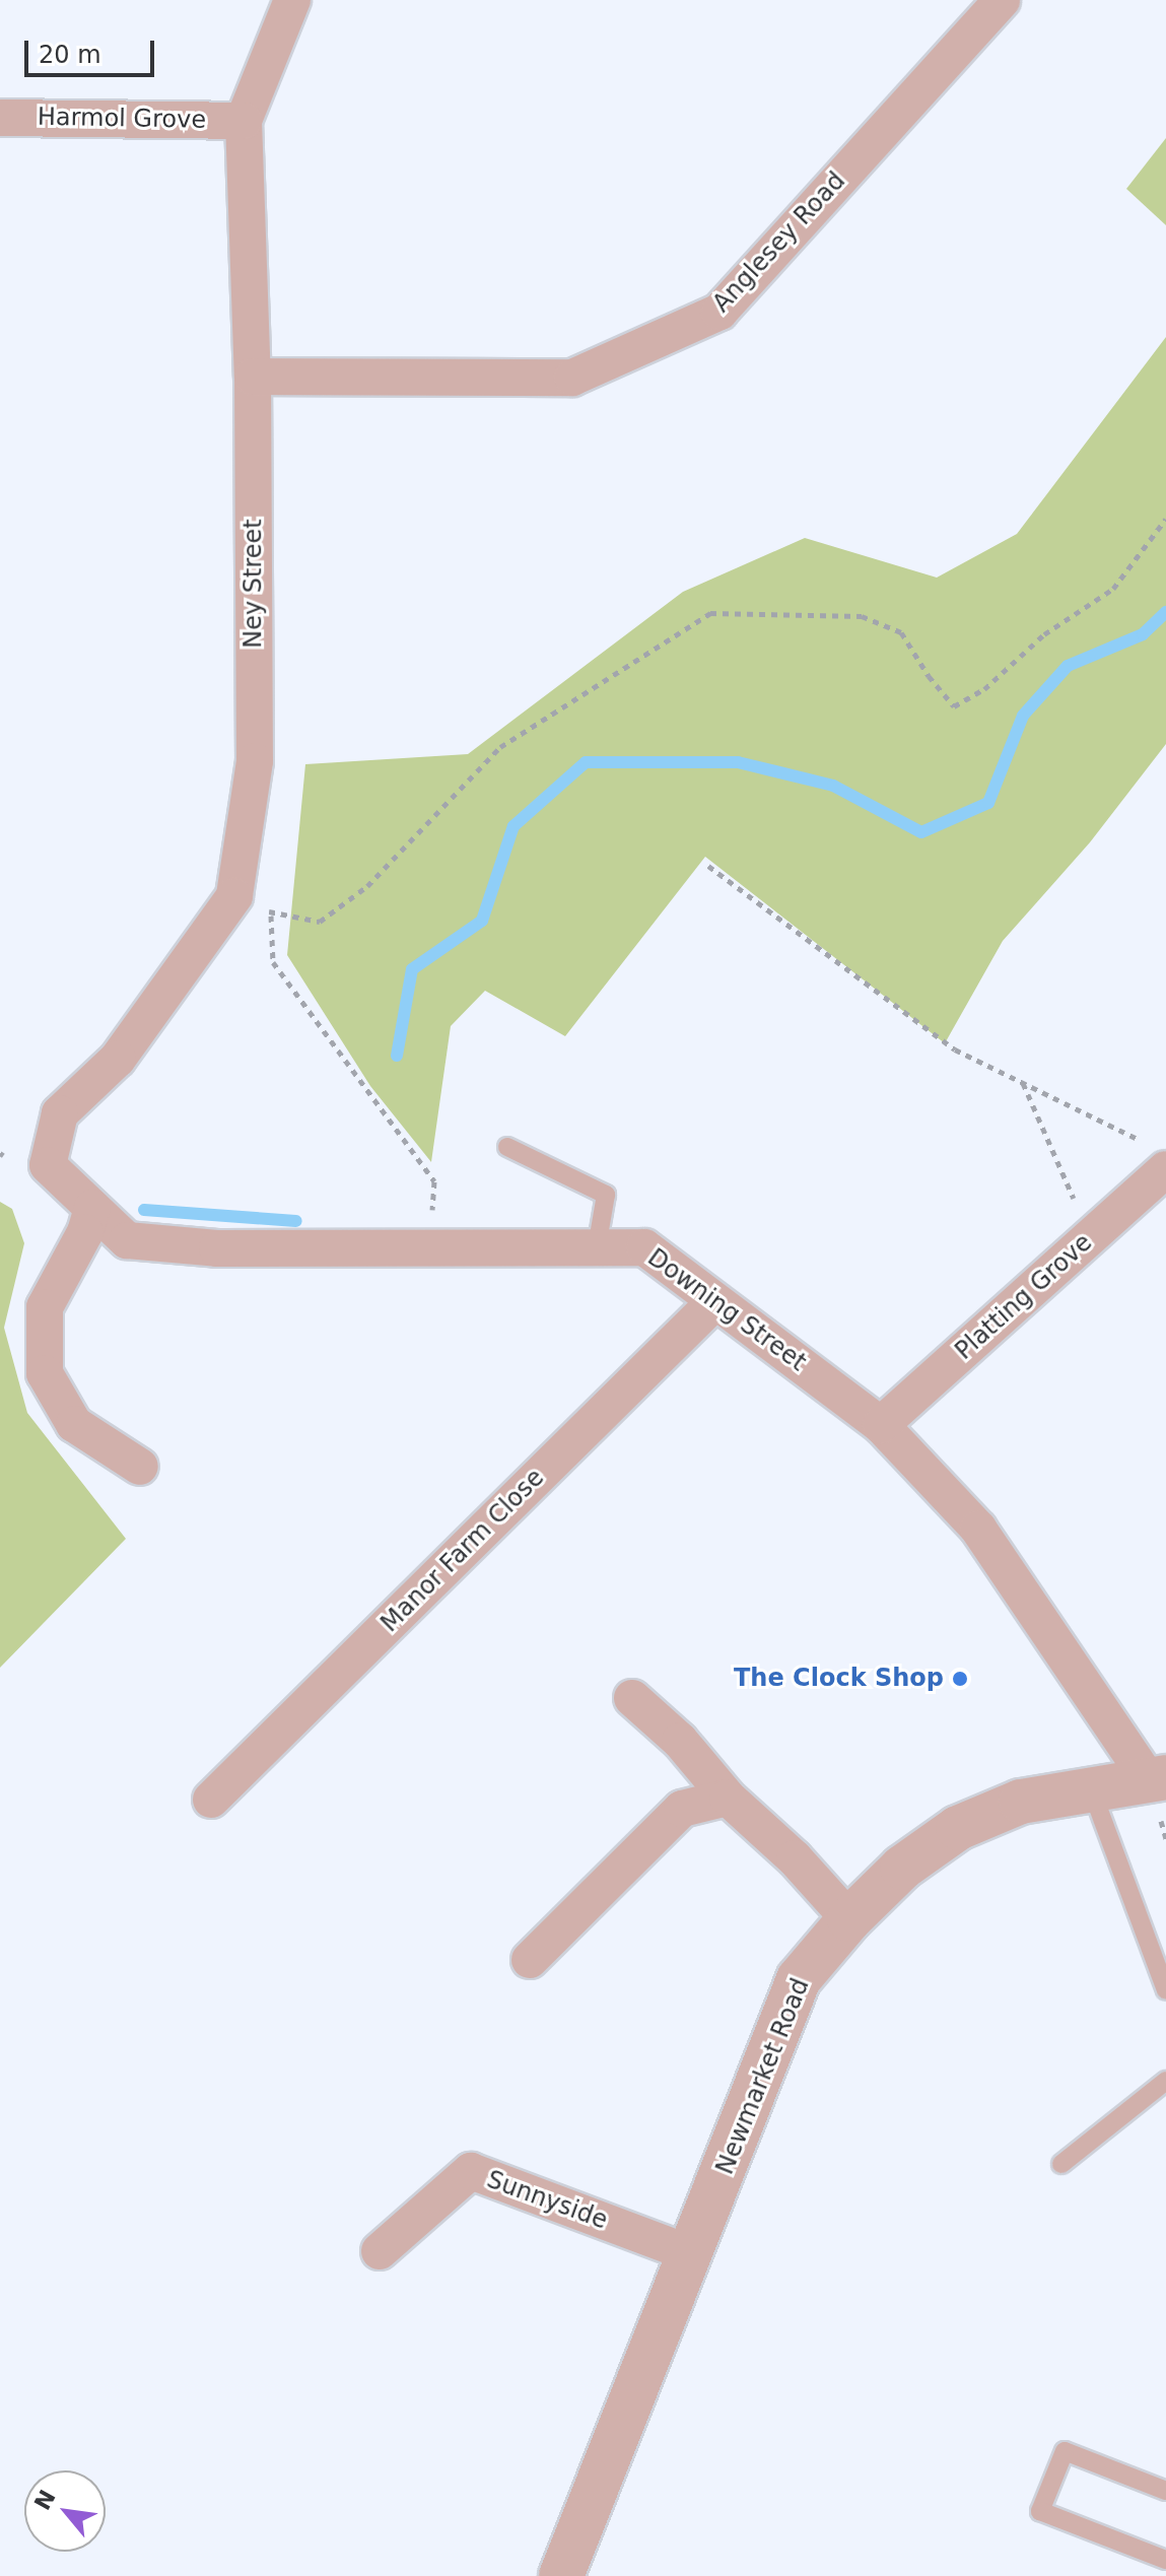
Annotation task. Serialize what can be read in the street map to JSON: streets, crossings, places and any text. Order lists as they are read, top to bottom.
{
  "streets": {
    "street": [
      "Harmol Grove",
      "Anglesey Road",
      "Ney Street",
      "Platting Grove",
      "Downing Street",
      "Manor Farm Close",
      "Newmarket Road",
      "Sunnyside"
    ]
  },
  "crossings": [
    ["Harmol Grove", "Ney Street"],
    ["Anglesey Road", "Ney Street"],
    ["Ney Street", "Downing Street"],
    ["Platting Grove", "Downing Street"],
    ["Downing Street", "Manor Farm Close"],
    ["Downing Street", "Newmarket Road"],
    ["Newmarket Road", "Sunnyside"]
  ],
  "places": ["The Clock Shop"],
  "scale_bar": "20 m",
  "north": "top left"
}
